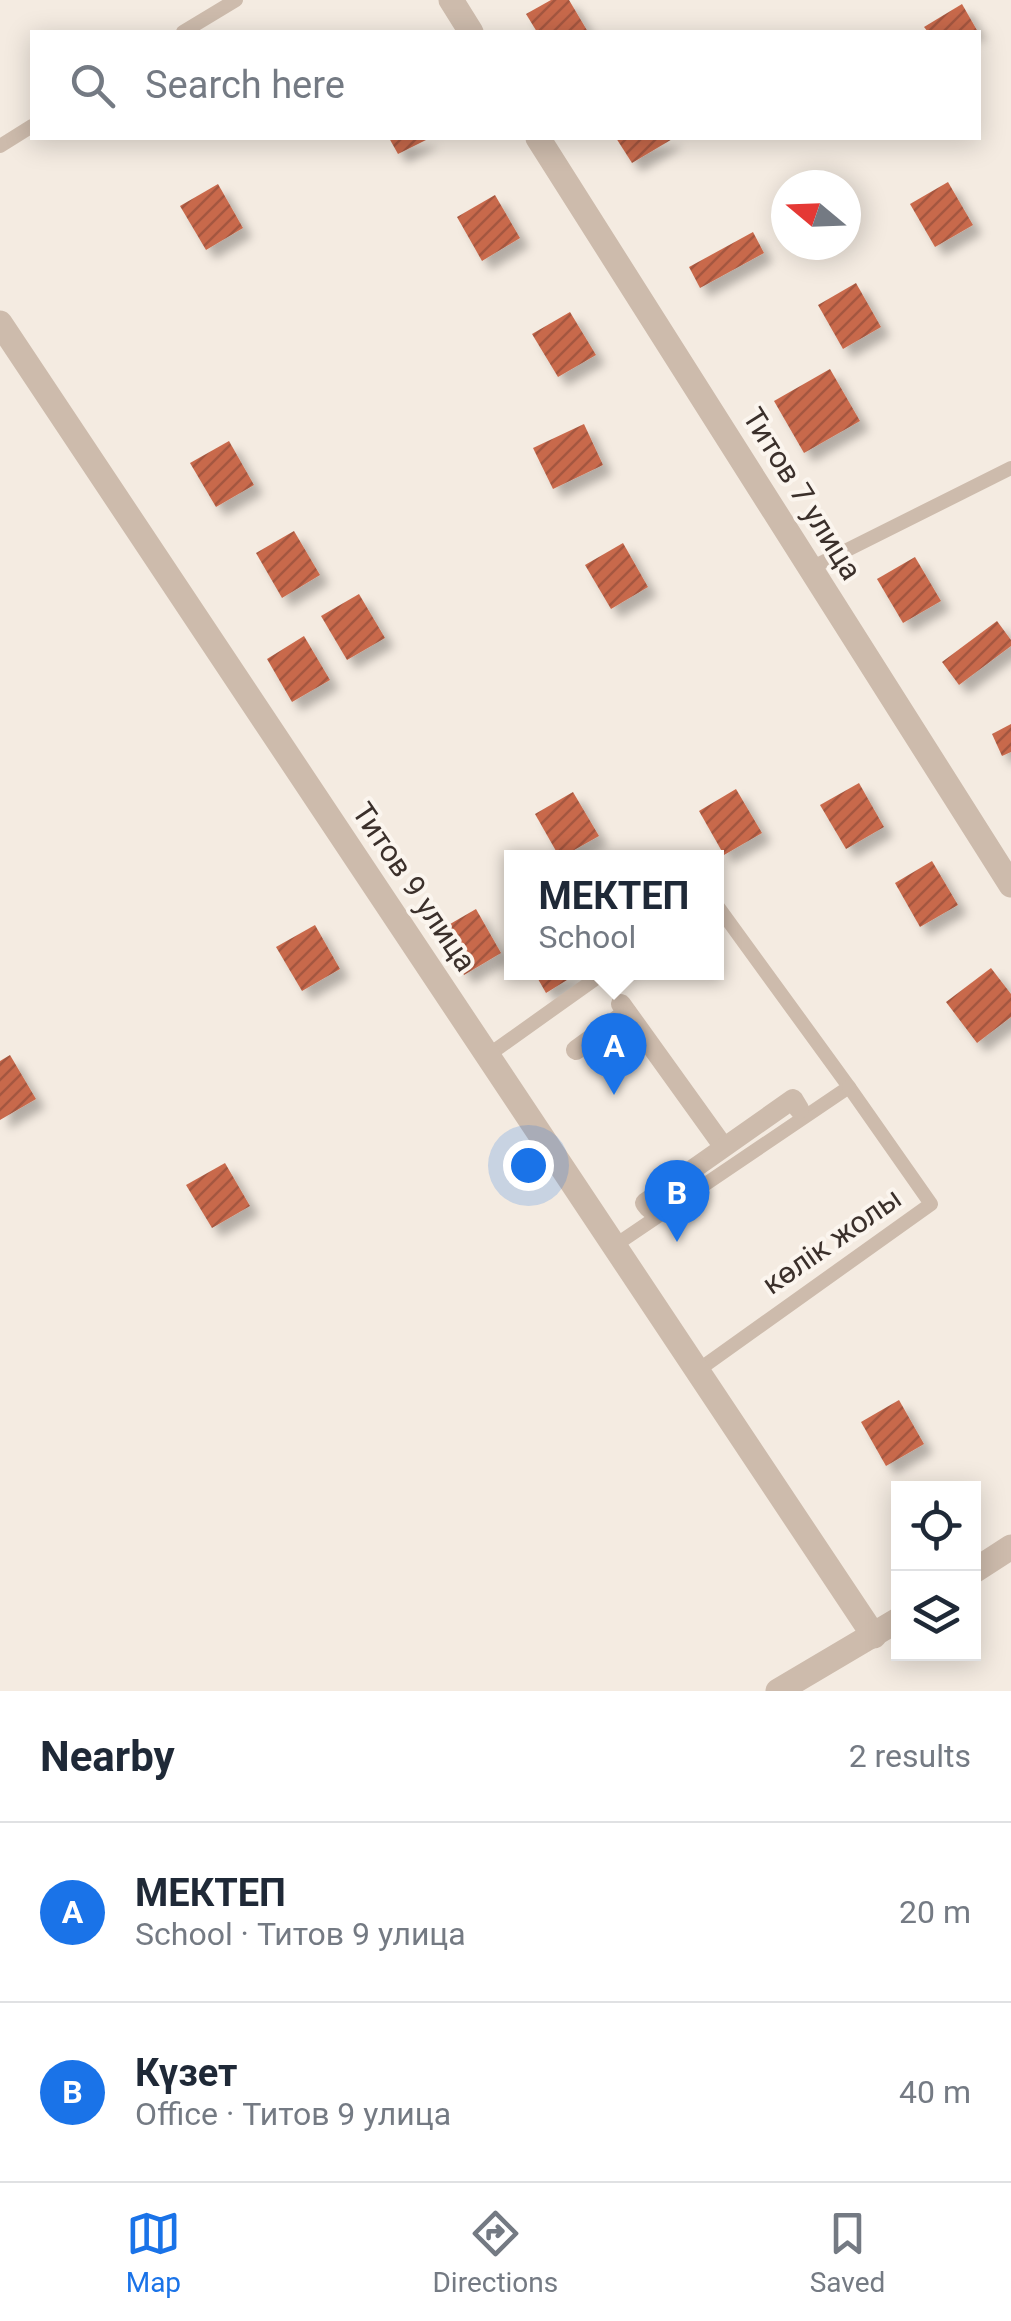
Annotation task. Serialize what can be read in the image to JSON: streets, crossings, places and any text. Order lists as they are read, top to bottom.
{
  "streets": {
    "street": ["Титов 7 улица", "Титов 9 улица"],
    "lane": ["көлік жолы"]
  },
  "crossings": [
    ["Титов 9 улица", "көлік жолы"]
  ],
  "north": "left",
  "page": {
    "search": "Search here",
    "popup": ["МЕКТЕП", "School"],
    "pins": ["A", "B"],
    "heading": ["Nearby", "2 results"],
    "list": [
      {
        "mark": "A",
        "name": "МЕКТЕП",
        "note": "School · Титов 9 улица",
        "value": "20 m"
      },
      {
        "mark": "B",
        "name": "Күзет",
        "note": "Office · Титов 9 улица",
        "value": "40 m"
      }
    ],
    "nav": ["Map", "Directions", "Saved"]
  }
}
